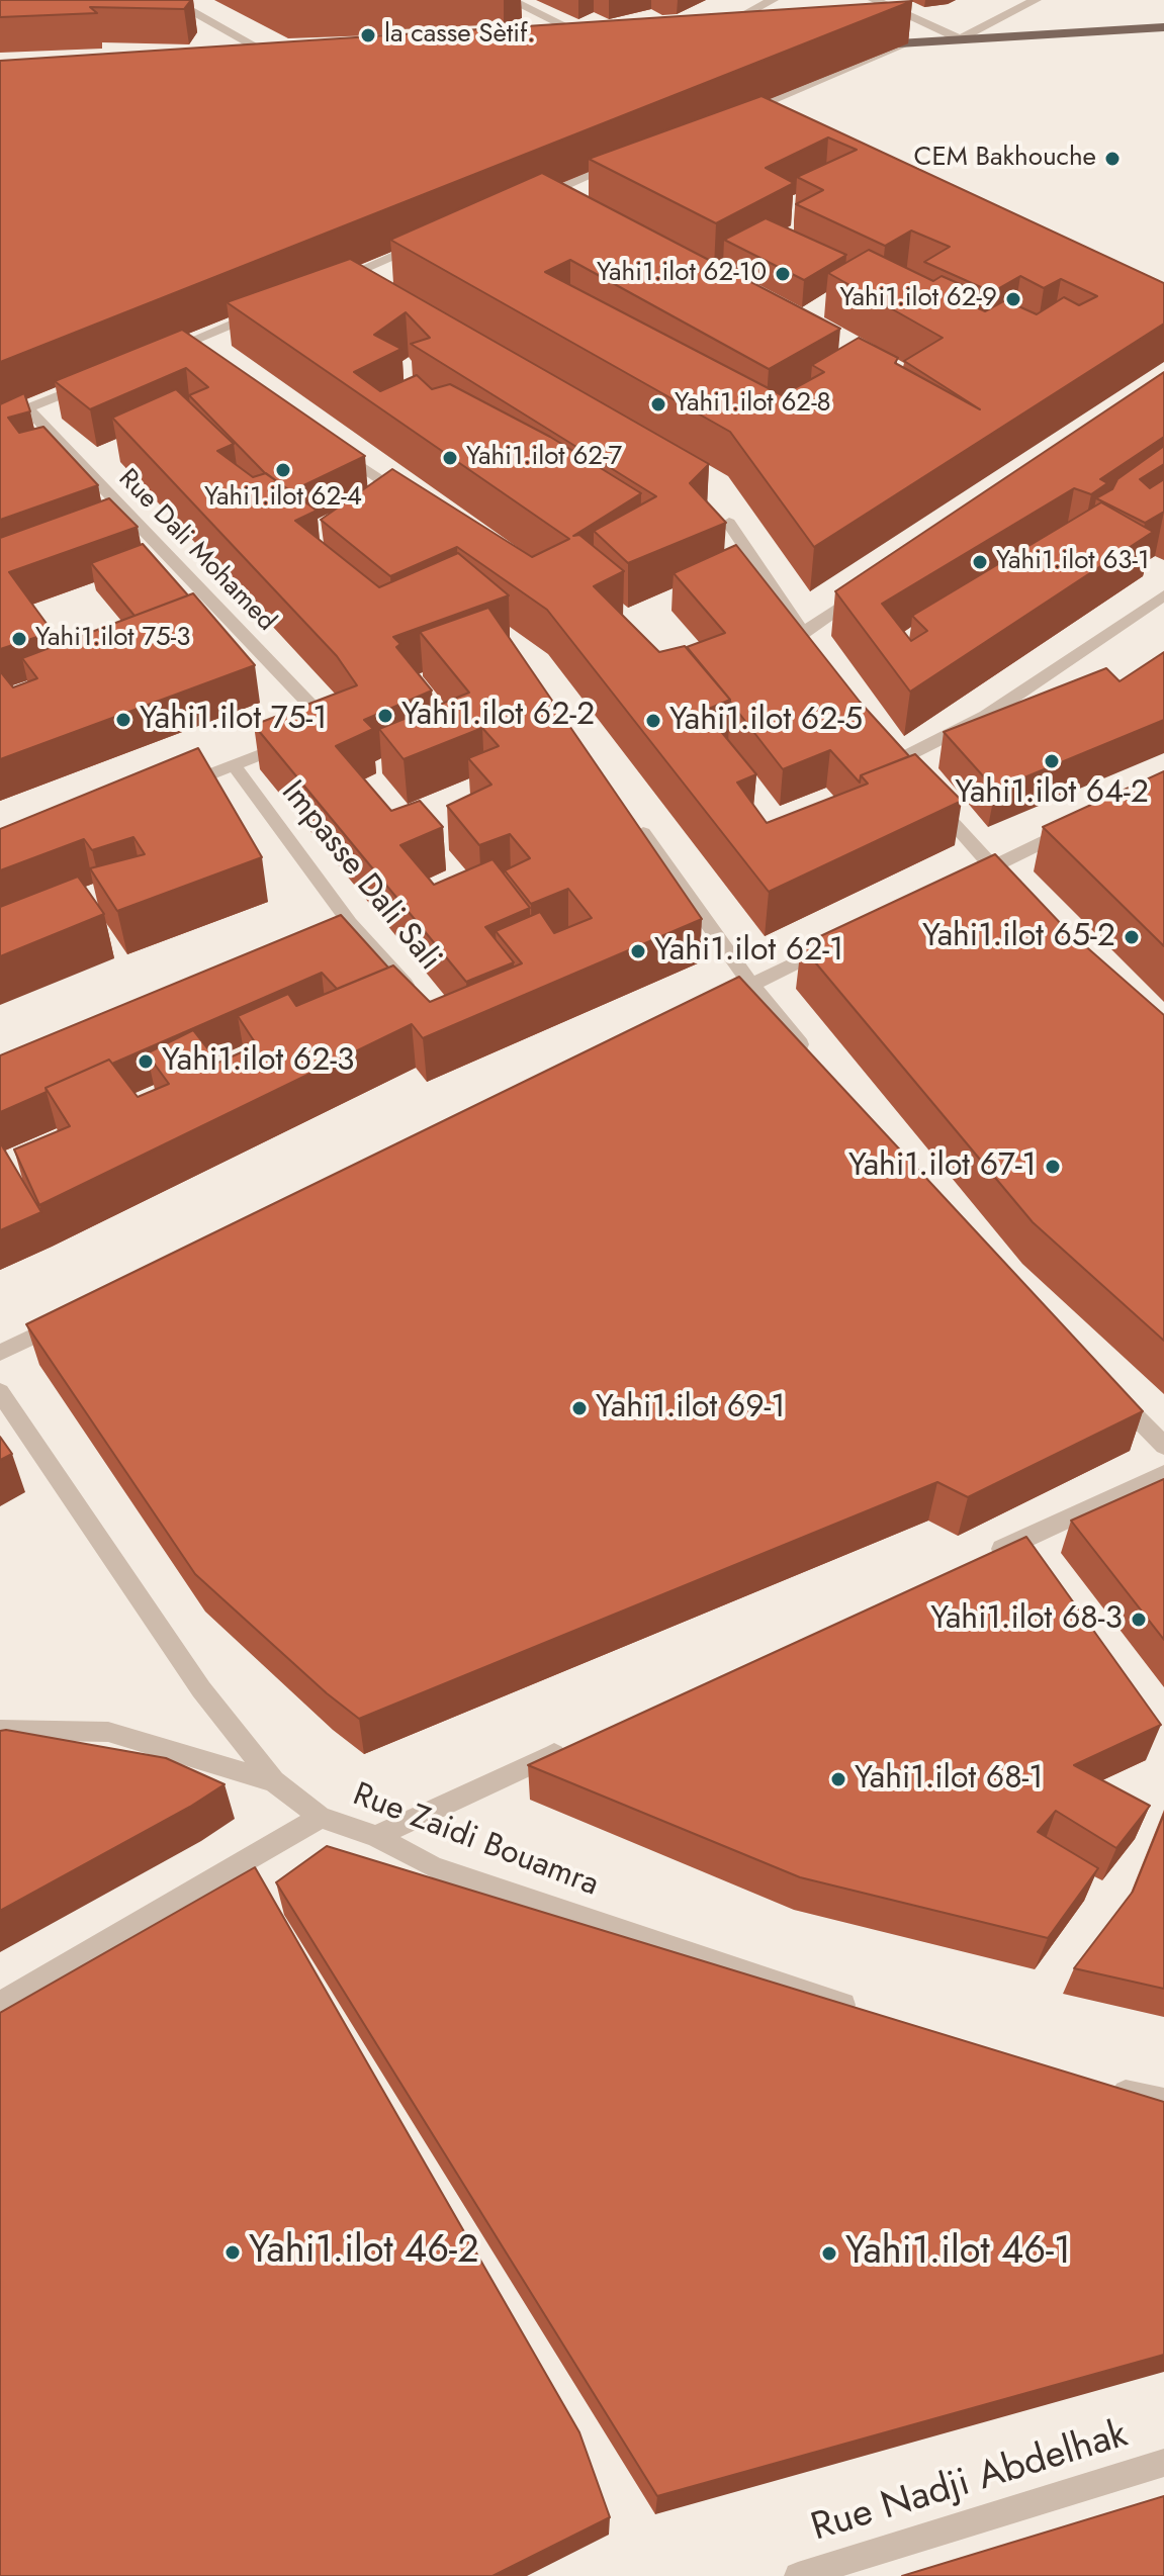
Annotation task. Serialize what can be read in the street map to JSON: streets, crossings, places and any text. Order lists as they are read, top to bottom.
{
  "streets": {
    "street": [
      "Rue Dali Mohamed",
      "Impasse Dali Sali",
      "Rue Zaidi Bouamra",
      "Rue Nadji Abdelhak"
    ]
  },
  "crossings": [
    ["Rue Dali Mohamed", "Impasse Dali Sali"]
  ],
  "places": [
    "la casse Sètif.",
    "CEM Bakhouche",
    "Yahi1.ilot 62-10",
    "Yahi1.ilot 62-9",
    "Yahi1.ilot 62-8",
    "Yahi1.ilot 62-7",
    "Yahi1.ilot 62-4",
    "Yahi1.ilot 63-1",
    "Yahi1.ilot 75-3",
    "Yahi1.ilot 62-2",
    "Yahi1.ilot 75-1",
    "Yahi1.ilot 62-5",
    "Yahi1.ilot 64-2",
    "Yahi1.ilot 65-2",
    "Yahi1.ilot 62-1",
    "Yahi1.ilot 62-3",
    "Yahi1.ilot 67-1",
    "Yahi1.ilot 69-1",
    "Yahi1.ilot 68-3",
    "Yahi1.ilot 68-1",
    "Yahi1.ilot 46-2",
    "Yahi1.ilot 46-1"
  ]
}
